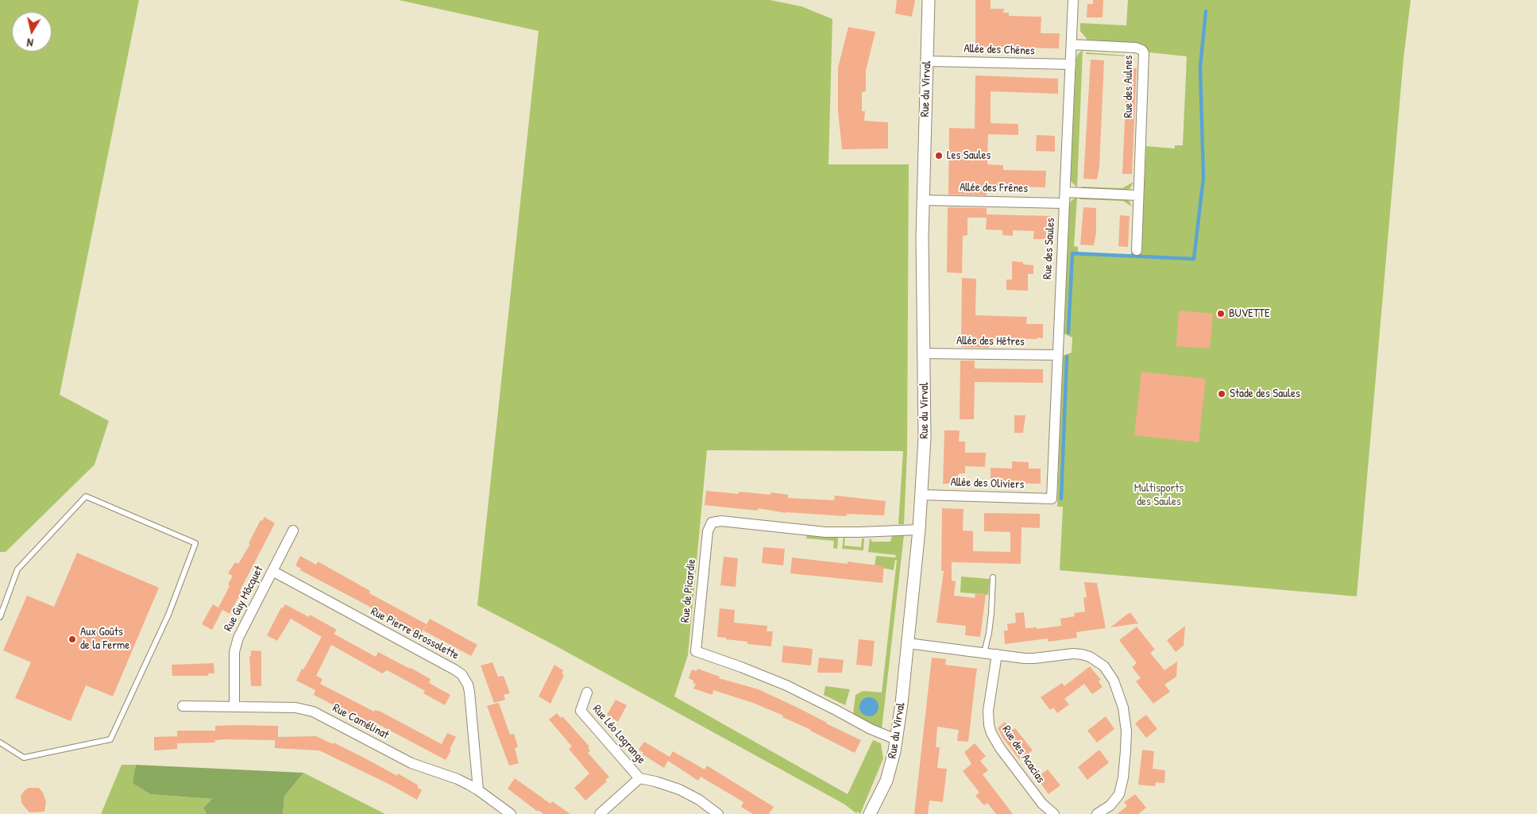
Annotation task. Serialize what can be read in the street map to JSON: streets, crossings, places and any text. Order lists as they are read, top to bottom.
{
  "streets": {
    "street": [
      "Allée des Chênes",
      "Rue des Aulnes",
      "Rue du Virval",
      "Allée des Frênes",
      "Rue des Saules",
      "Allée des Hêtres",
      "Allée des Oliviers",
      "Rue de Picardie",
      "Rue Guy Môcquet",
      "Rue Pierre Brossolette",
      "Rue Camélinat",
      "Rue Léo Lagrange",
      "Rue des Acacias"
    ]
  },
  "crossings": [
    ["Allée des Chênes", "Rue du Virval"],
    ["Allée des Chênes", "Rue des Saules"],
    ["Rue des Aulnes", "Rue des Saules"],
    ["Rue du Virval", "Allée des Frênes"],
    ["Rue du Virval", "Allée des Hêtres"],
    ["Rue du Virval", "Allée des Oliviers"],
    ["Rue du Virval", "Rue de Picardie"],
    ["Allée des Frênes", "Rue des Saules"],
    ["Rue des Saules", "Allée des Hêtres"],
    ["Rue des Saules", "Allée des Oliviers"],
    ["Rue Guy Môcquet", "Rue Pierre Brossolette"],
    ["Rue Guy Môcquet", "Rue Camélinat"],
    ["Rue Pierre Brossolette", "Rue Camélinat"]
  ],
  "parks": ["Multisports des Saules"],
  "places": [
    "Les Saules",
    "BUVETTE",
    "Stade des Saules",
    "Aux Goûts de la Ferme"
  ],
  "north": "bottom"
}
